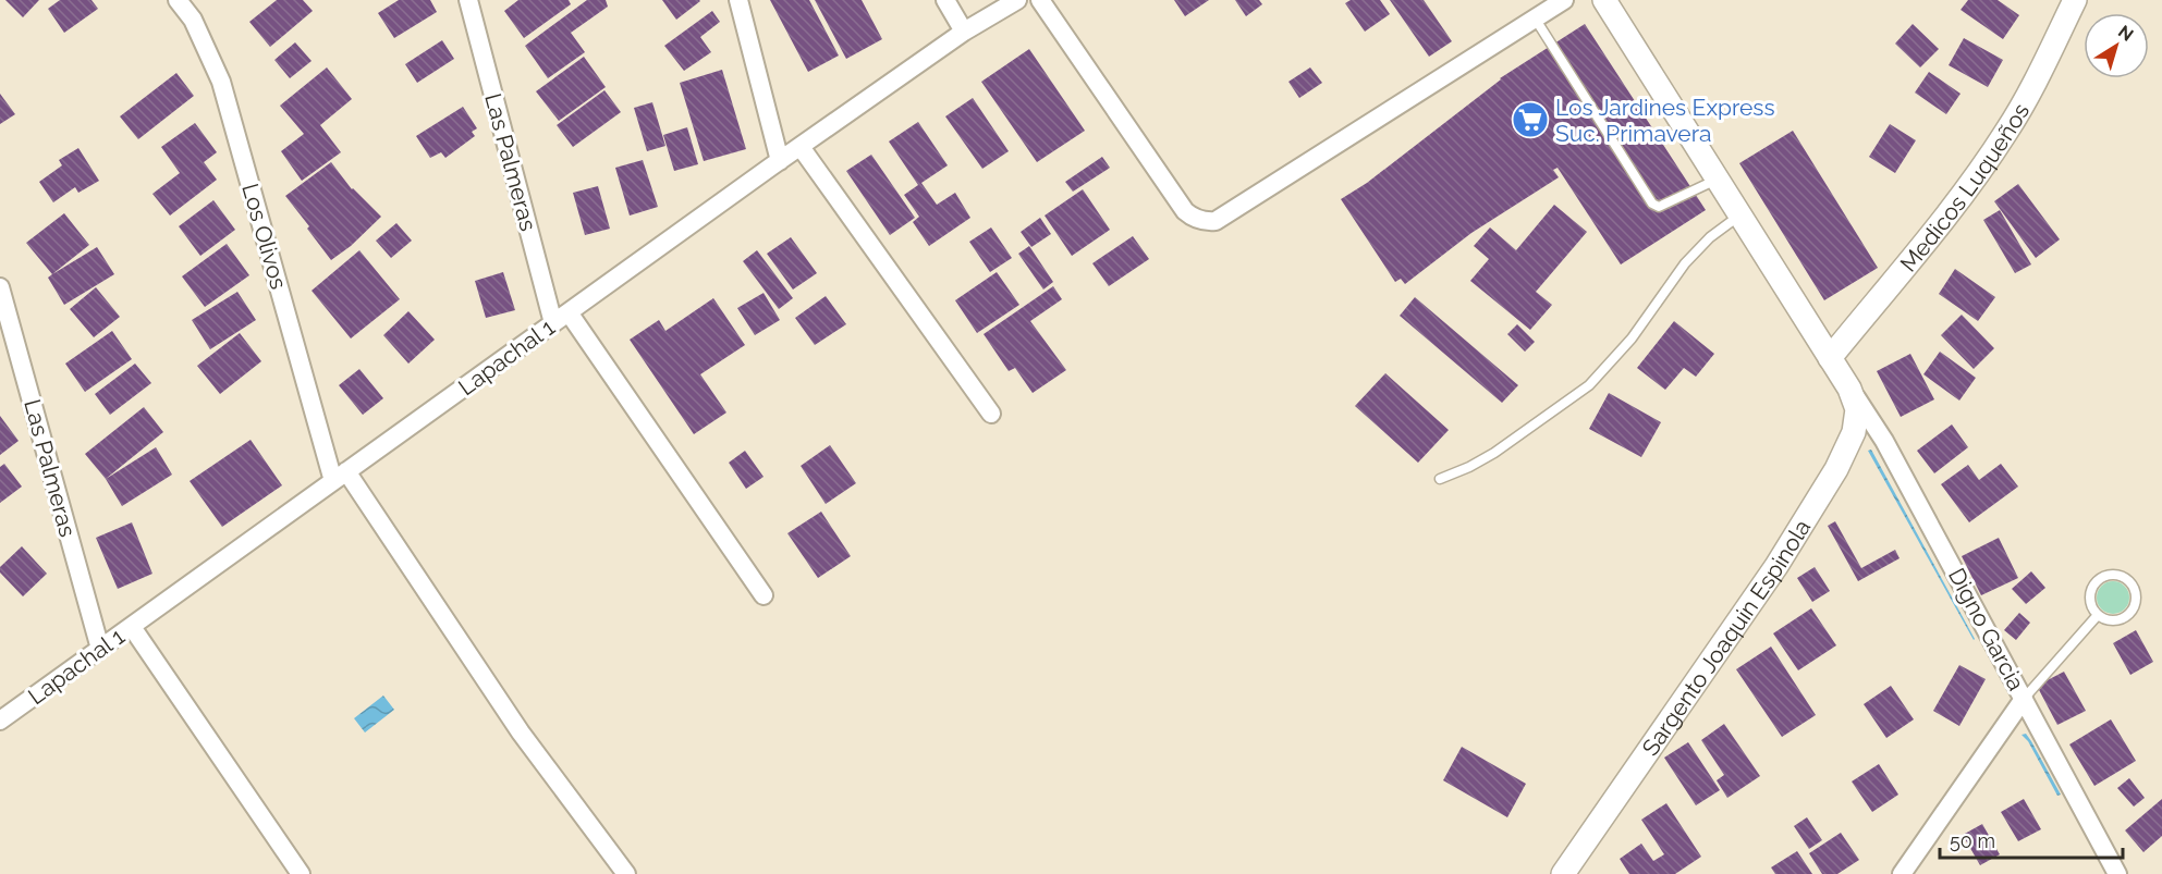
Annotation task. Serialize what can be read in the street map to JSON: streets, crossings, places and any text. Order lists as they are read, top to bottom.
{
  "streets": {
    "street": [
      "Las Palmeras",
      "Medicos Luqueños",
      "Los Olivos",
      "Lapachal 1",
      "Digno Garcia",
      "Sargento Joaquin Espinola"
    ]
  },
  "crossings": [
    ["Las Palmeras", "Lapachal 1"],
    ["Los Olivos", "Lapachal 1"],
    ["Digno Garcia", "Sargento Joaquin Espinola"]
  ],
  "places": {
    "supermarket": ["Los Jardines Express Suc. Primavera"]
  },
  "scale_bar": "50 m",
  "north": "top right"
}
